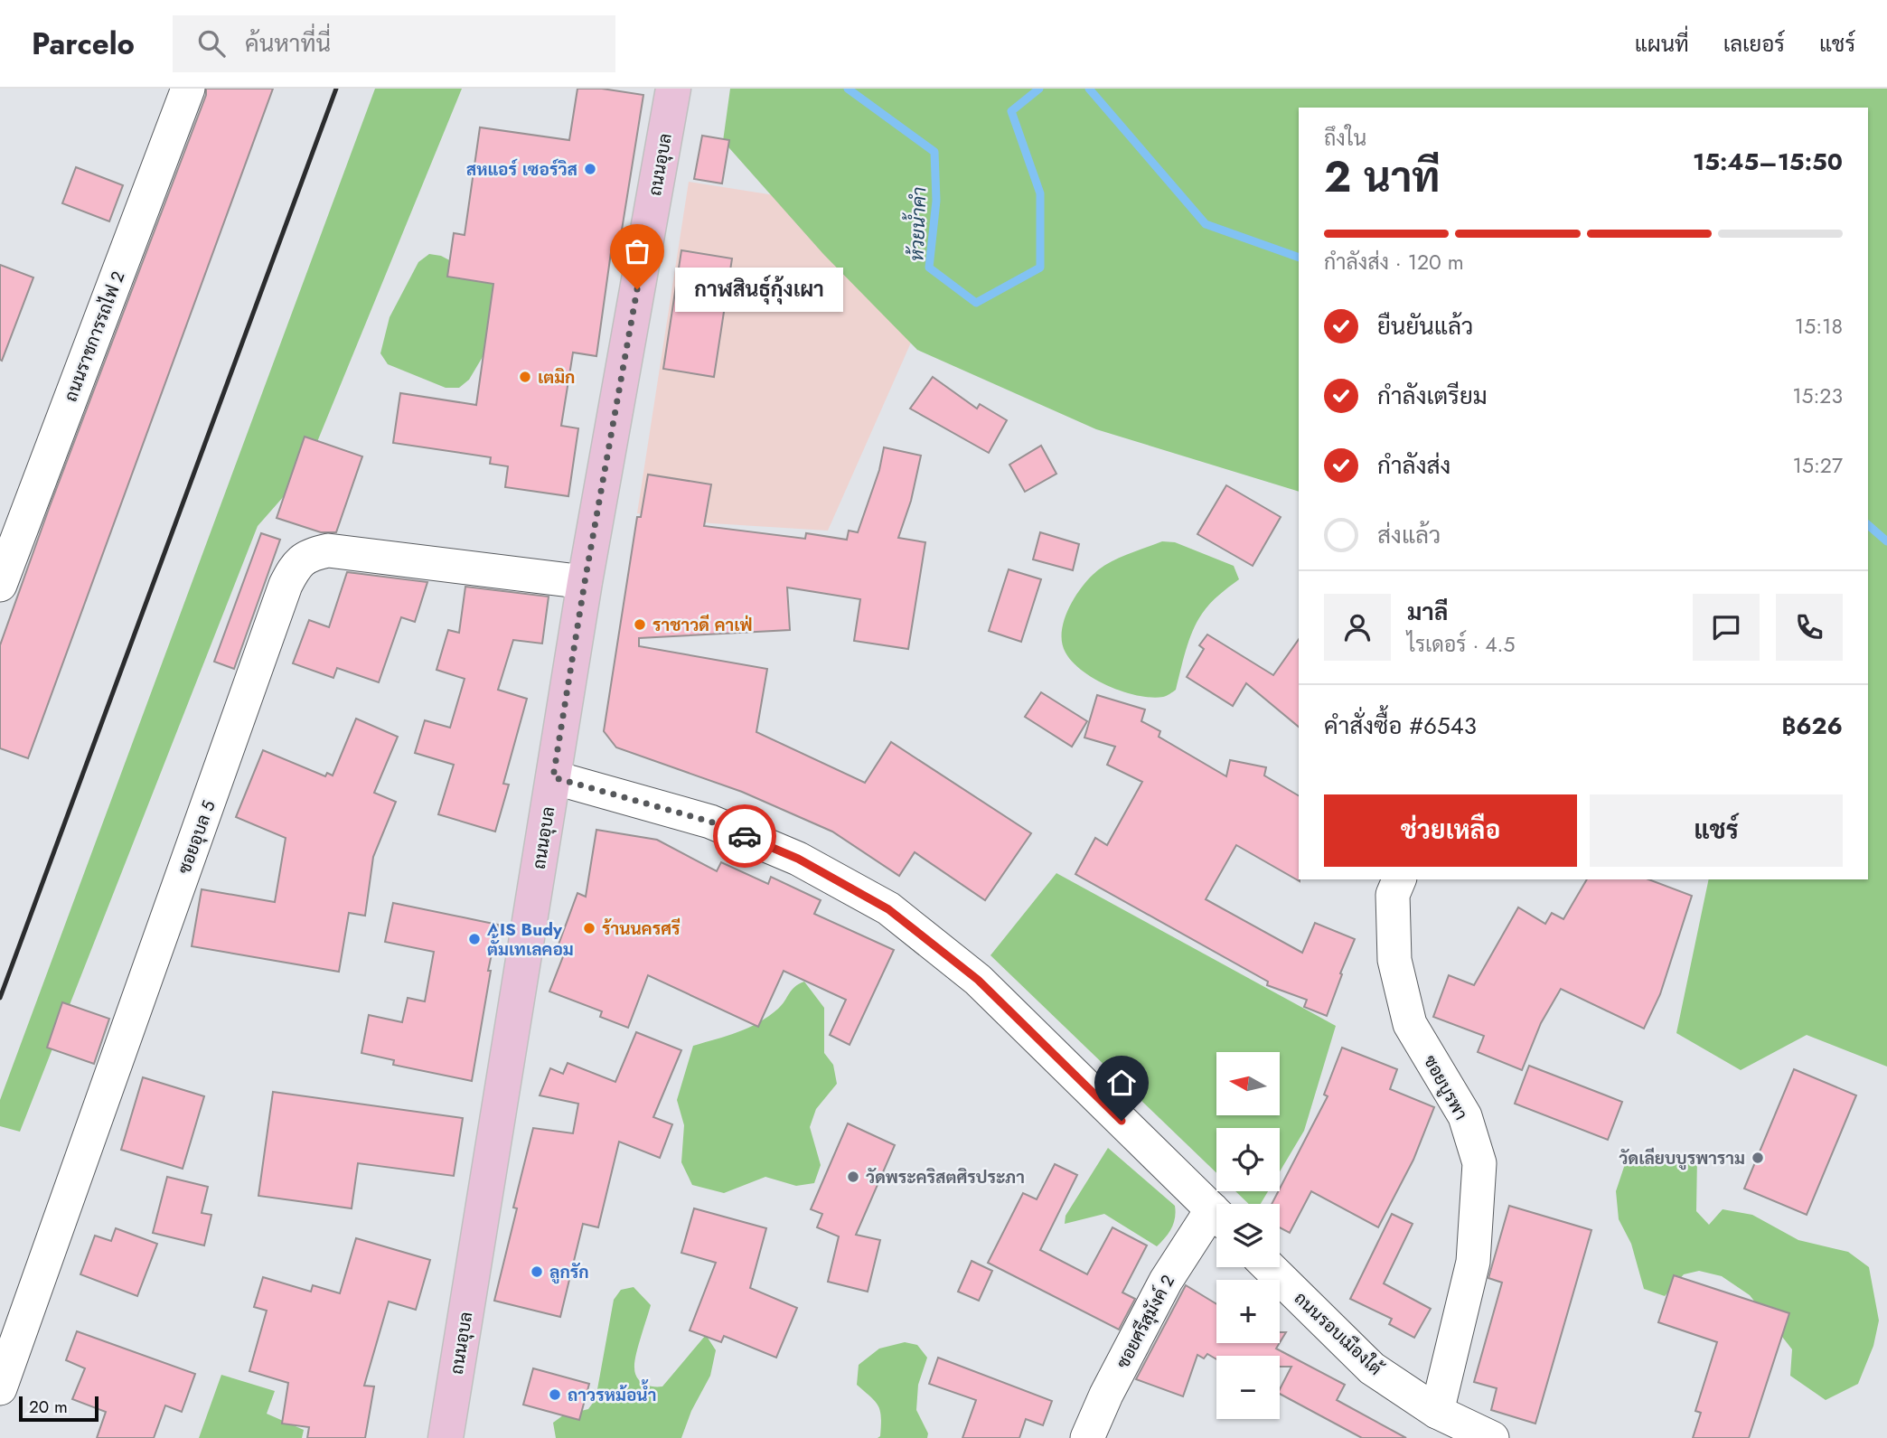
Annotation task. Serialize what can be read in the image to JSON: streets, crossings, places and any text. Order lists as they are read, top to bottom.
{
  "streets": {
    "main road": ["ถนนอุบล"],
    "street": [
      "ถนนราชการรถไฟ 2",
      "ซอยอุบล 5",
      "ซอยบูรพา",
      "ซอยศรีสุมังค์ 2",
      "ถนนรอบเมืองใต้"
    ]
  },
  "crossings": [
    ["ถนนอุบล", "ซอยอุบล 5"],
    ["ซอยบูรพา", "ถนนรอบเมืองใต้"]
  ],
  "water": ["ห้วยน้ำคำ"],
  "places": [
    "สหแอร์ เซอร์วิส",
    "กาฬสินธุ์กุ้งเผา",
    "เตมิก",
    "ราชาวดี คาเฟ่",
    "ร้านนครศรี",
    "AIS Budy ตั้มเทเลคอม",
    "วัดเลียบบูรพาราม",
    "วัดพระคริสตศิรประภา",
    "ลูกรัก",
    "ถาวรหม้อน้ำ"
  ],
  "scale_bar": "20 m",
  "north": "left",
  "page": {
    "header": "Parcelo",
    "search": "ค้นหาที่นี่",
    "nav": ["แผนที่", "เลเยอร์", "แชร์"],
    "heading": ["2 นาที", "ถึงใน", "15:45–15:50"],
    "panel": [
      "มาลี",
      "ไรเดอร์ · 4.5",
      "คำสั่งซื้อ #6543",
      "฿626"
    ],
    "bar": "กำลังส่ง · 120 m",
    "bubble": "กาฬสินธุ์กุ้งเผา",
    "list": [
      ["ยืนยันแล้ว", "15:18"],
      ["กำลังเตรียม", "15:23"],
      ["กำลังส่ง", "15:27"],
      "ส่งแล้ว"
    ],
    "buttons": ["ช่วยเหลือ", "แชร์"],
    "map_buttons": ["+", "−"],
    "scale": "20 m"
  }
}
